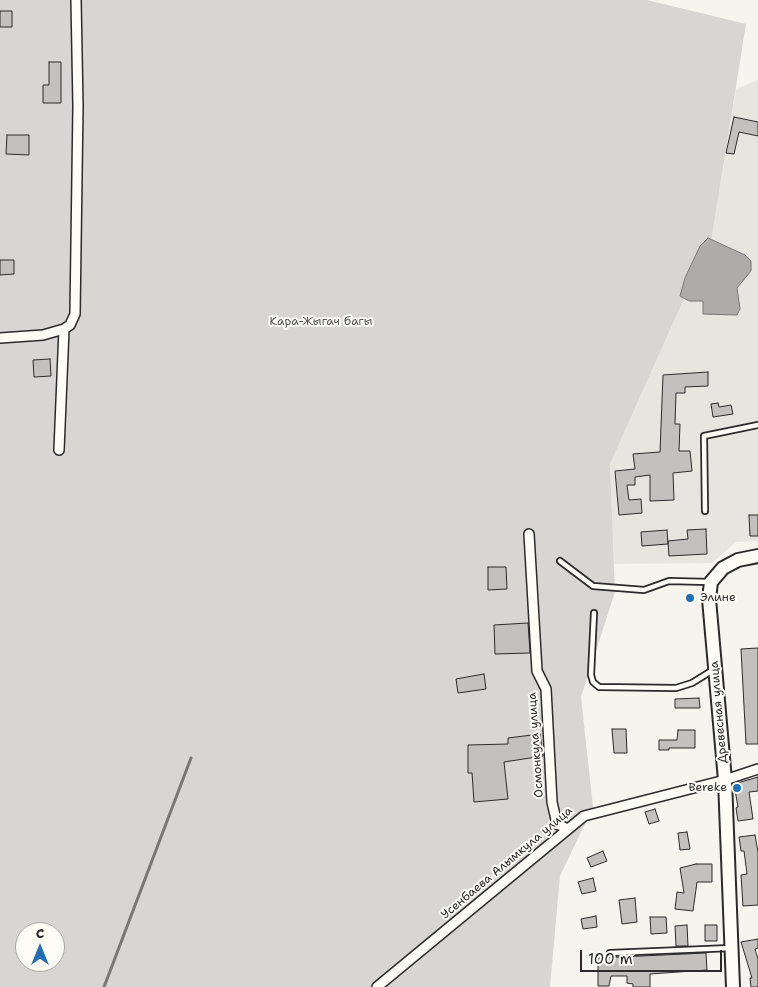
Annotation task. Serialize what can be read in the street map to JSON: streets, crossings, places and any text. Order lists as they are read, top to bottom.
{
  "streets": {
    "street": ["Древесная улица", "Осмонкула улица", "Усенбаева Алымкула улица"]
  },
  "crossings": [
    ["Древесная улица", "Усенбаева Алымкула улица"],
    ["Осмонкула улица", "Усенбаева Алымкула улица"]
  ],
  "parks": ["Кара-Жыгач багы"],
  "places": ["Элине", "Bereke"],
  "scale_bar": "100 m",
  "north": "top"
}
